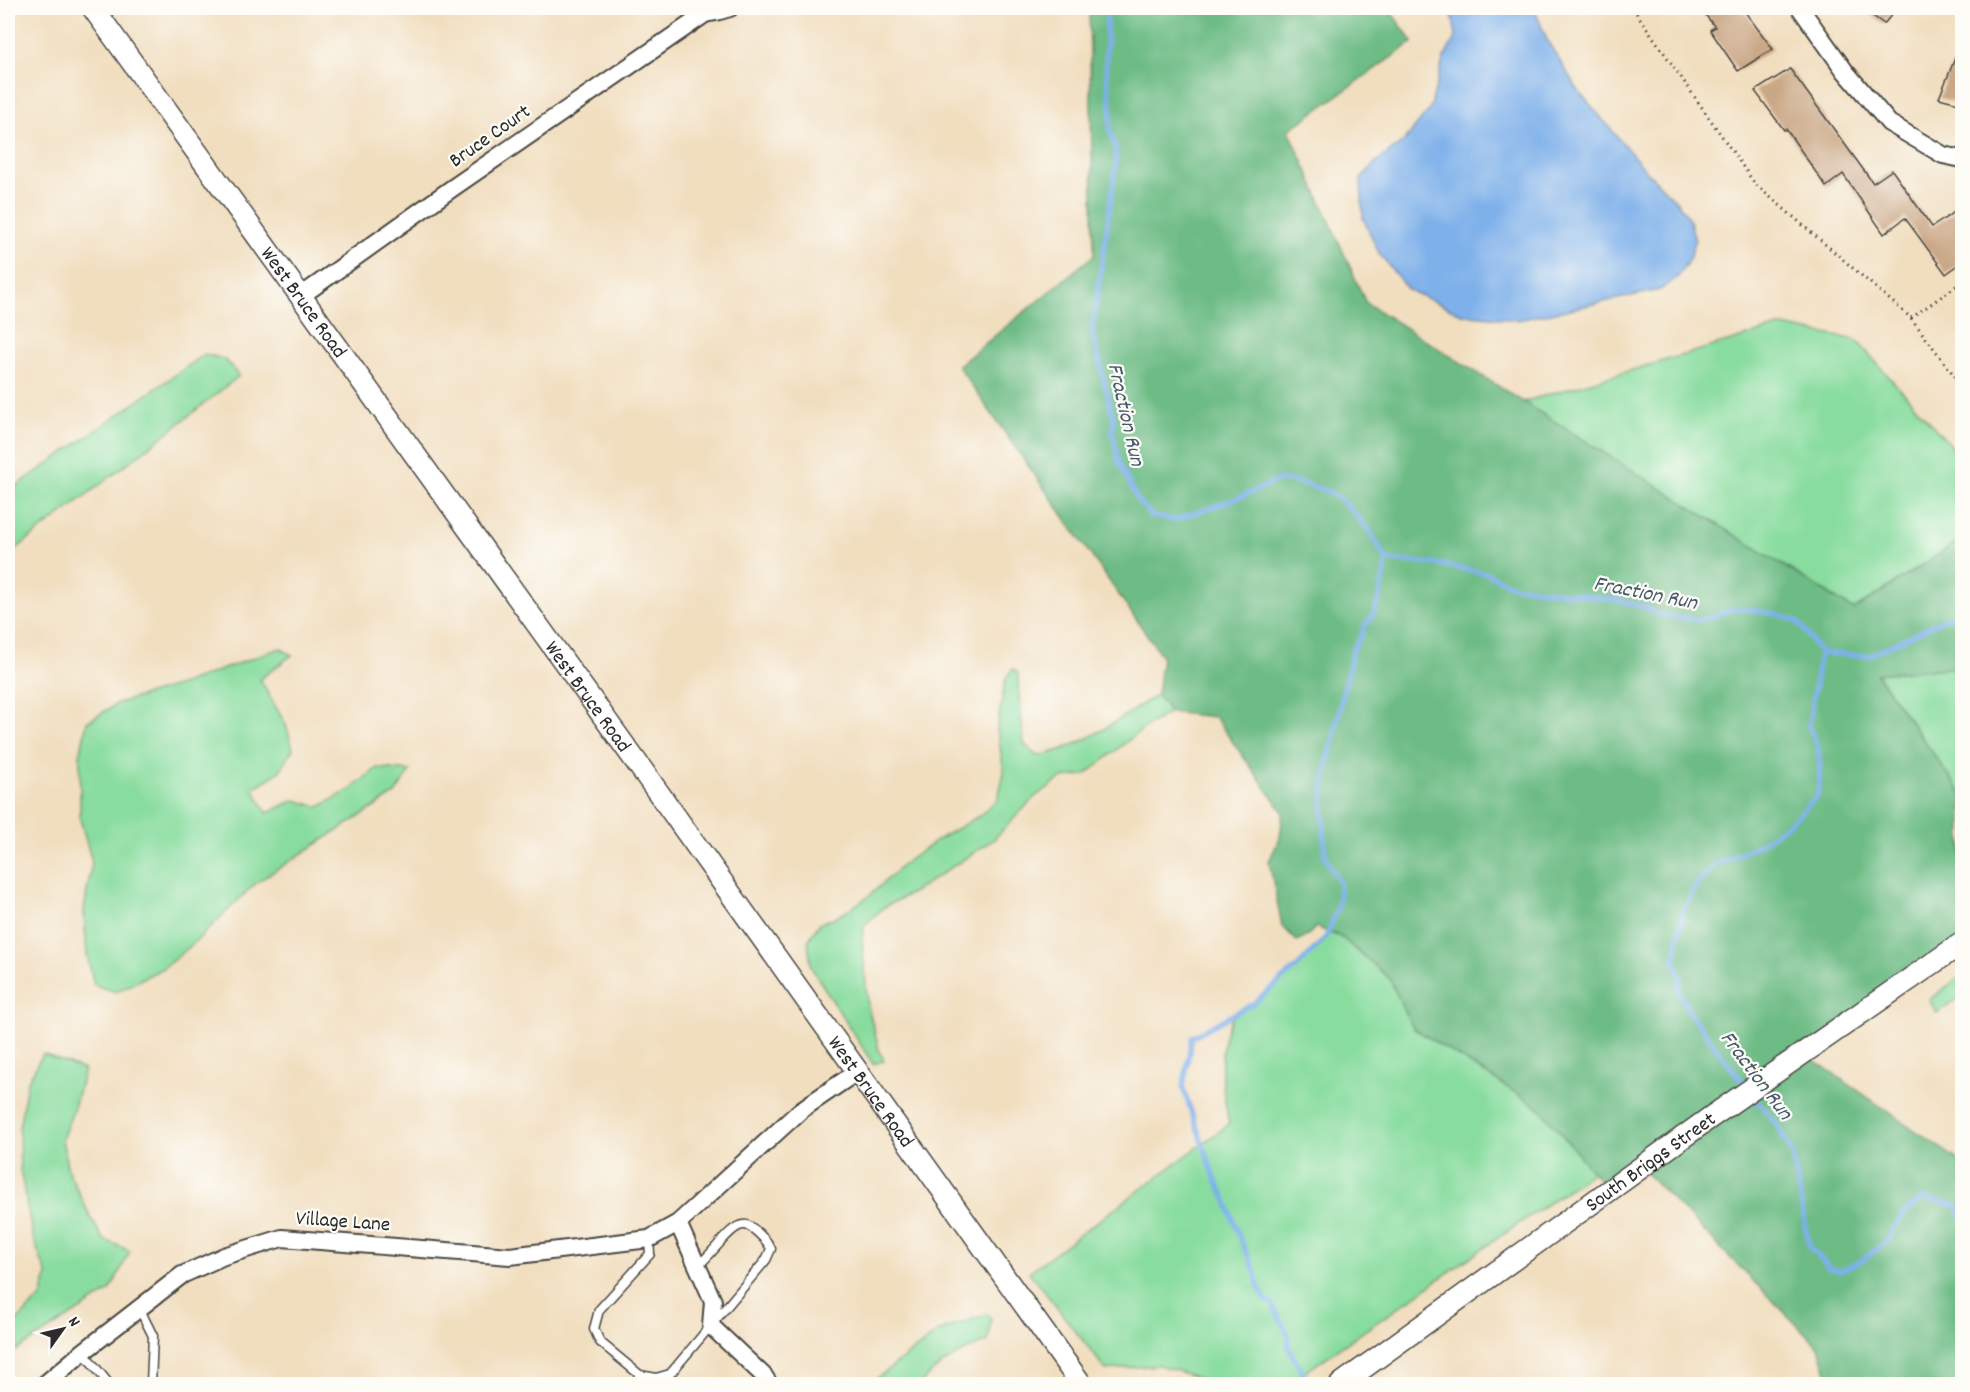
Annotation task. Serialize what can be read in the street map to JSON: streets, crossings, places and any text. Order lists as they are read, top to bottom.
{
  "streets": {
    "street": [
      "Bruce Court",
      "West Bruce Road",
      "South Briggs Street",
      "Village Lane"
    ]
  },
  "crossings": [
    ["Bruce Court", "West Bruce Road"],
    ["West Bruce Road", "Village Lane"]
  ],
  "water": ["Fraction Run"],
  "north": "top right"
}
